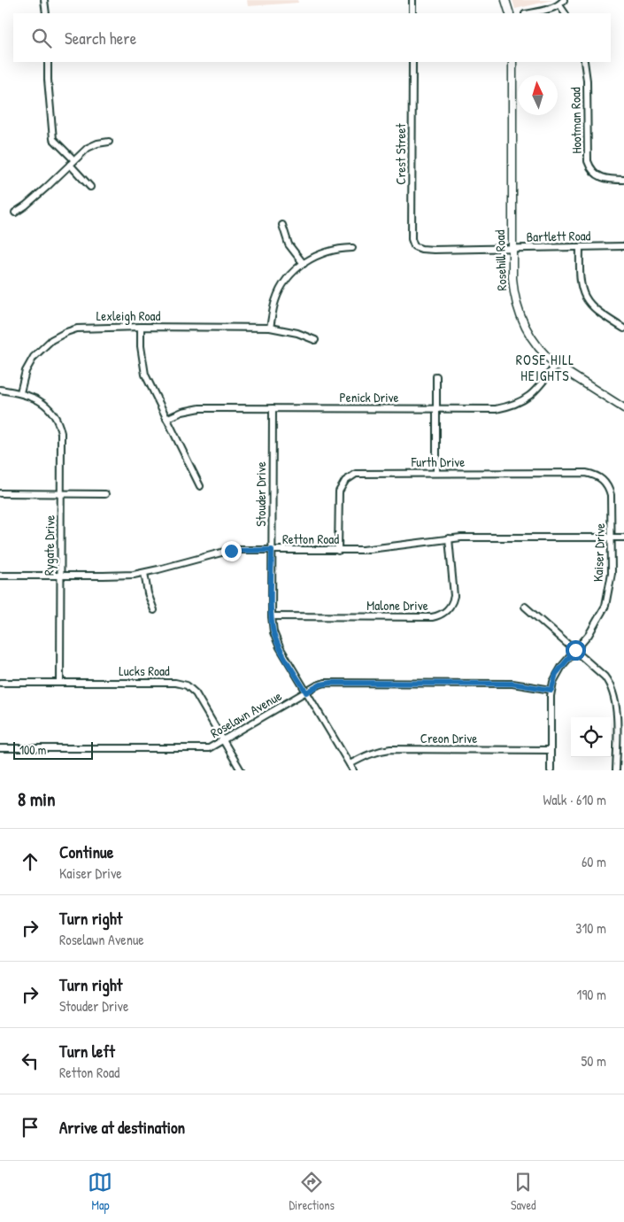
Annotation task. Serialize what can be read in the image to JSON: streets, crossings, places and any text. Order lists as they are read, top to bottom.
{
  "streets": {
    "street": [
      "Hootman Road",
      "Crest Street",
      "Bartlett Road",
      "Rosehill Road",
      "Lexleigh Road",
      "Penick Drive",
      "Furth Drive",
      "Stouder Drive",
      "Retton Road",
      "Rygate Drive",
      "Kaiser Drive",
      "Malone Drive",
      "Lucks Road",
      "Roselawn Avenue",
      "Creon Drive"
    ]
  },
  "crossings": [
    ["Crest Street", "Bartlett Road"],
    ["Bartlett Road", "Rosehill Road"],
    ["Rosehill Road", "Penick Drive"],
    ["Lexleigh Road", "Rygate Drive"],
    ["Penick Drive", "Stouder Drive"],
    ["Furth Drive", "Retton Road"],
    ["Furth Drive", "Kaiser Drive"],
    ["Stouder Drive", "Retton Road"],
    ["Stouder Drive", "Malone Drive"],
    ["Stouder Drive", "Roselawn Avenue"],
    ["Stouder Drive", "Creon Drive"],
    ["Retton Road", "Rygate Drive"],
    ["Retton Road", "Kaiser Drive"],
    ["Retton Road", "Malone Drive"],
    ["Rygate Drive", "Lucks Road"],
    ["Kaiser Drive", "Roselawn Avenue"],
    ["Kaiser Drive", "Creon Drive"],
    ["Lucks Road", "Roselawn Avenue"]
  ],
  "districts": ["ROSE HILL HEIGHTS"],
  "scale_bar": "100 m",
  "north": "top",
  "page": {
    "search": "Search here",
    "scale": "100 m",
    "heading": ["8 min", "Walk · 610 m"],
    "list": [
      ["Continue", "Kaiser Drive", "60 m"],
      ["Turn right", "Roselawn Avenue", "310 m"],
      ["Turn right", "Stouder Drive", "190 m"],
      ["Turn left", "Retton Road", "50 m"],
      "Arrive at destination"
    ],
    "nav": ["Map", "Directions", "Saved"]
  }
}
